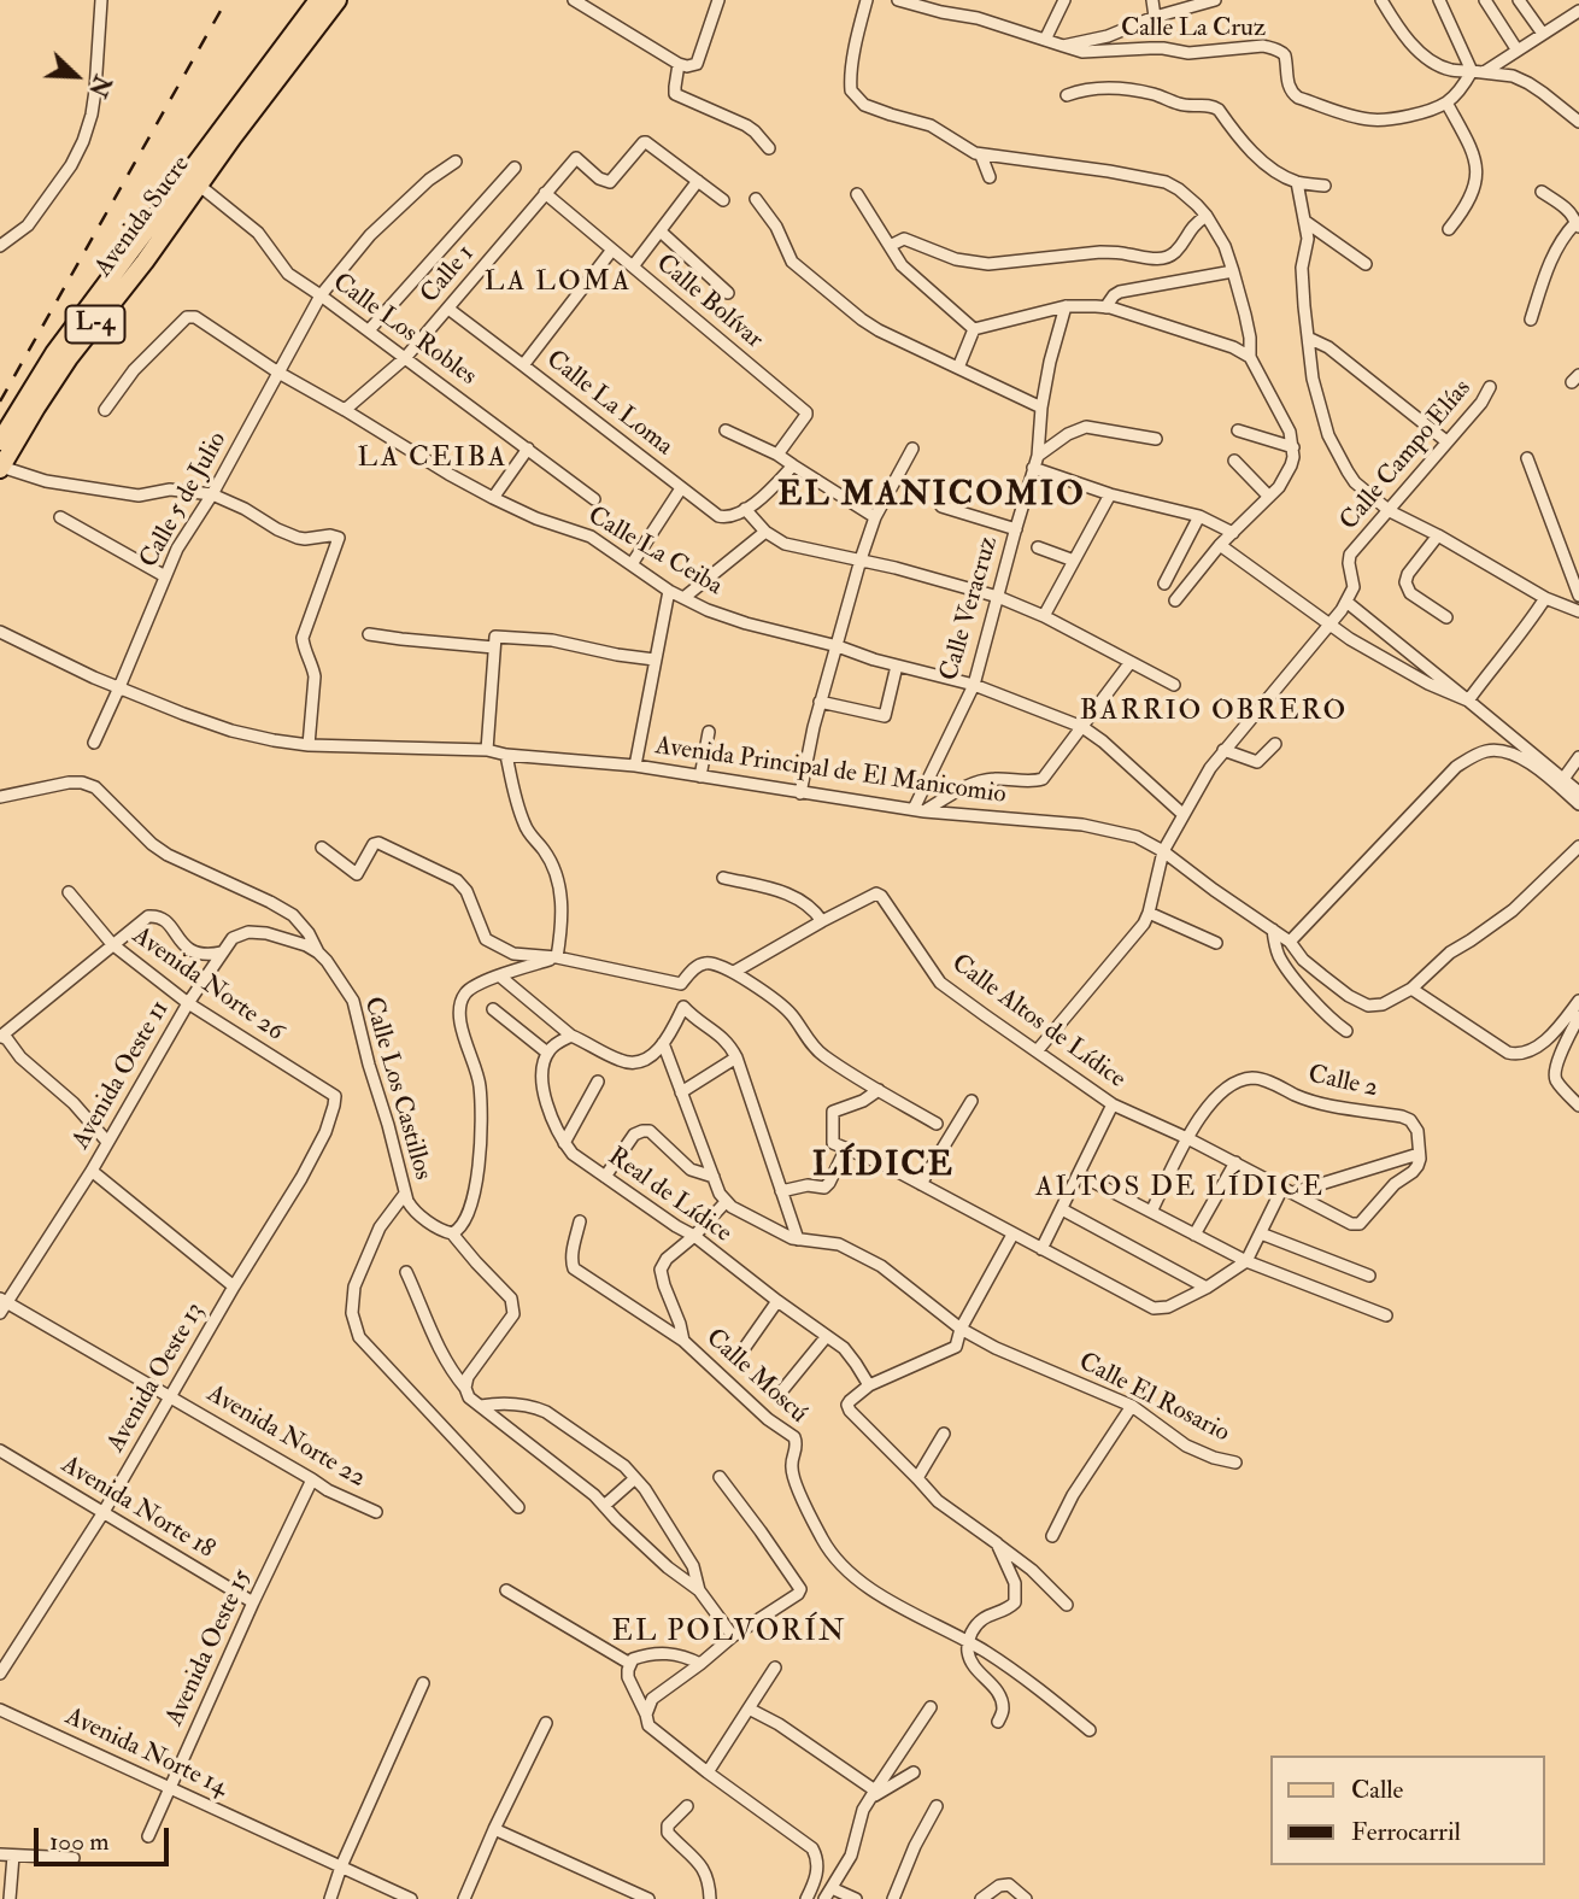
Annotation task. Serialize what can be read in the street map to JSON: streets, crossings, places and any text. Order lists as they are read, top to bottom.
{
  "streets": {
    "main road": ["Avenida Sucre", "L-4"],
    "street": [
      "Calle La Cruz",
      "Calle 1",
      "Calle Bolívar",
      "Calle Los Robles",
      "Calle La Loma",
      "Calle Campo Elías",
      "Calle 5 de Julio",
      "Calle La Ceiba",
      "Calle Veracruz",
      "Avenida Principal de El Manicomio",
      "Avenida Norte 26",
      "Calle Altos de Lídice",
      "Avenida Oeste 11",
      "Calle 2",
      "Calle Los Castillos",
      "Real de Lídice",
      "Calle Moscú",
      "Avenida Oeste 13",
      "Calle El Rosario",
      "Avenida Norte 22",
      "Avenida Norte 18",
      "Avenida Oeste 15",
      "Avenida Norte 14"
    ]
  },
  "crossings": [
    ["Avenida Sucre", "Calle Los Robles"],
    ["Calle 1", "Calle Bolívar"],
    ["Calle 1", "Calle Los Robles"],
    ["Calle 1", "Calle La Loma"],
    ["Calle 1", "Calle La Ceiba"],
    ["Calle Los Robles", "Calle 5 de Julio"],
    ["Calle 5 de Julio", "Calle La Ceiba"],
    ["Calle 5 de Julio", "Avenida Principal de El Manicomio"],
    ["Calle La Ceiba", "Calle Veracruz"],
    ["Calle Veracruz", "Avenida Principal de El Manicomio"],
    ["Avenida Norte 26", "Avenida Oeste 11"],
    ["Avenida Norte 26", "Avenida Oeste 13"],
    ["Calle Altos de Lídice", "Calle 2"],
    ["Avenida Oeste 11", "Calle Los Castillos"],
    ["Avenida Oeste 11", "Avenida Norte 22"],
    ["Avenida Oeste 13", "Avenida Norte 22"],
    ["Avenida Oeste 13", "Avenida Norte 18"],
    ["Avenida Norte 22", "Avenida Oeste 15"],
    ["Avenida Norte 18", "Avenida Oeste 15"],
    ["Avenida Oeste 15", "Avenida Norte 14"]
  ],
  "districts": [
    "LA LOMA",
    "LA CEIBA",
    "EL MANICOMIO",
    "BARRIO OBRERO",
    "LÍDICE",
    "ALTOS DE LÍDICE",
    "EL POLVORÍN"
  ],
  "legend": ["Calle", "Ferrocarril"],
  "scale_bar": "100 m",
  "north": "bottom right"
}
